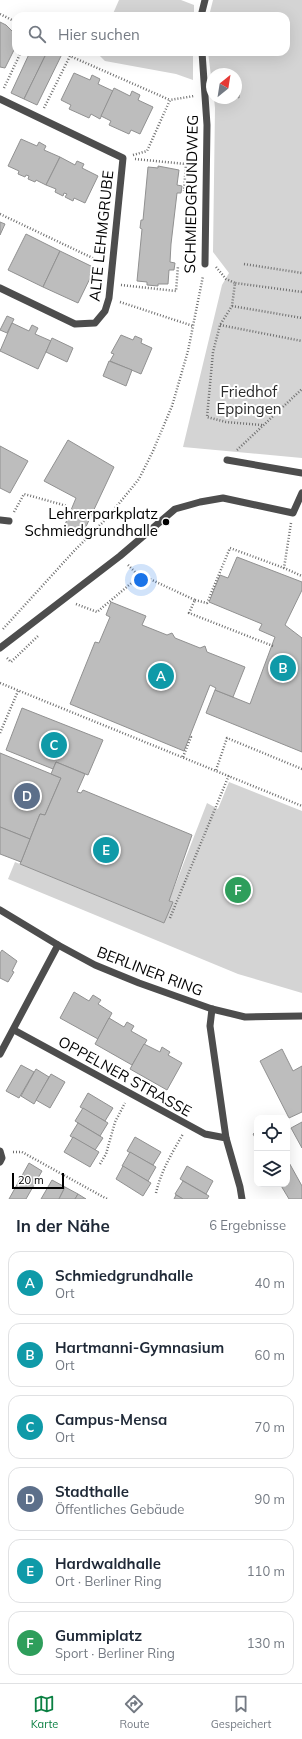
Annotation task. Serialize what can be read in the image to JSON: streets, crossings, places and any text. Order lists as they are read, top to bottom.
{
  "streets": {
    "street": [
      "SCHMIEDGRUNDWEG",
      "ALTE LEHMGRUBE",
      "BERLINER RING",
      "OPPELNER STRASSE"
    ]
  },
  "parks": ["Friedhof Eppingen"],
  "places": ["Lehrerparkplatz Schmiedgrundhalle"],
  "scale_bar": "20 m",
  "north": "top right",
  "page": {
    "search": "Hier suchen",
    "pins": [
      "B",
      "A",
      "C",
      "D",
      "E",
      "F"
    ],
    "scale": "20 m",
    "heading": ["In der Nähe", "6 Ergebnisse"],
    "list": [
      {
        "mark": "A",
        "name": "Schmiedgrundhalle",
        "note": "Ort",
        "value": "40 m"
      },
      {
        "mark": "B",
        "name": "Hartmanni-Gymnasium",
        "note": "Ort",
        "value": "60 m"
      },
      {
        "mark": "C",
        "name": "Campus-Mensa",
        "note": "Ort",
        "value": "70 m"
      },
      {
        "mark": "D",
        "name": "Stadthalle",
        "note": "Öffentliches Gebäude",
        "value": "90 m"
      },
      {
        "mark": "E",
        "name": "Hardwaldhalle",
        "note": "Ort · Berliner Ring",
        "value": "110 m"
      },
      {
        "mark": "F",
        "name": "Gummiplatz",
        "note": "Sport · Berliner Ring",
        "value": "130 m"
      }
    ],
    "nav": ["Karte", "Route", "Gespeichert"]
  }
}
